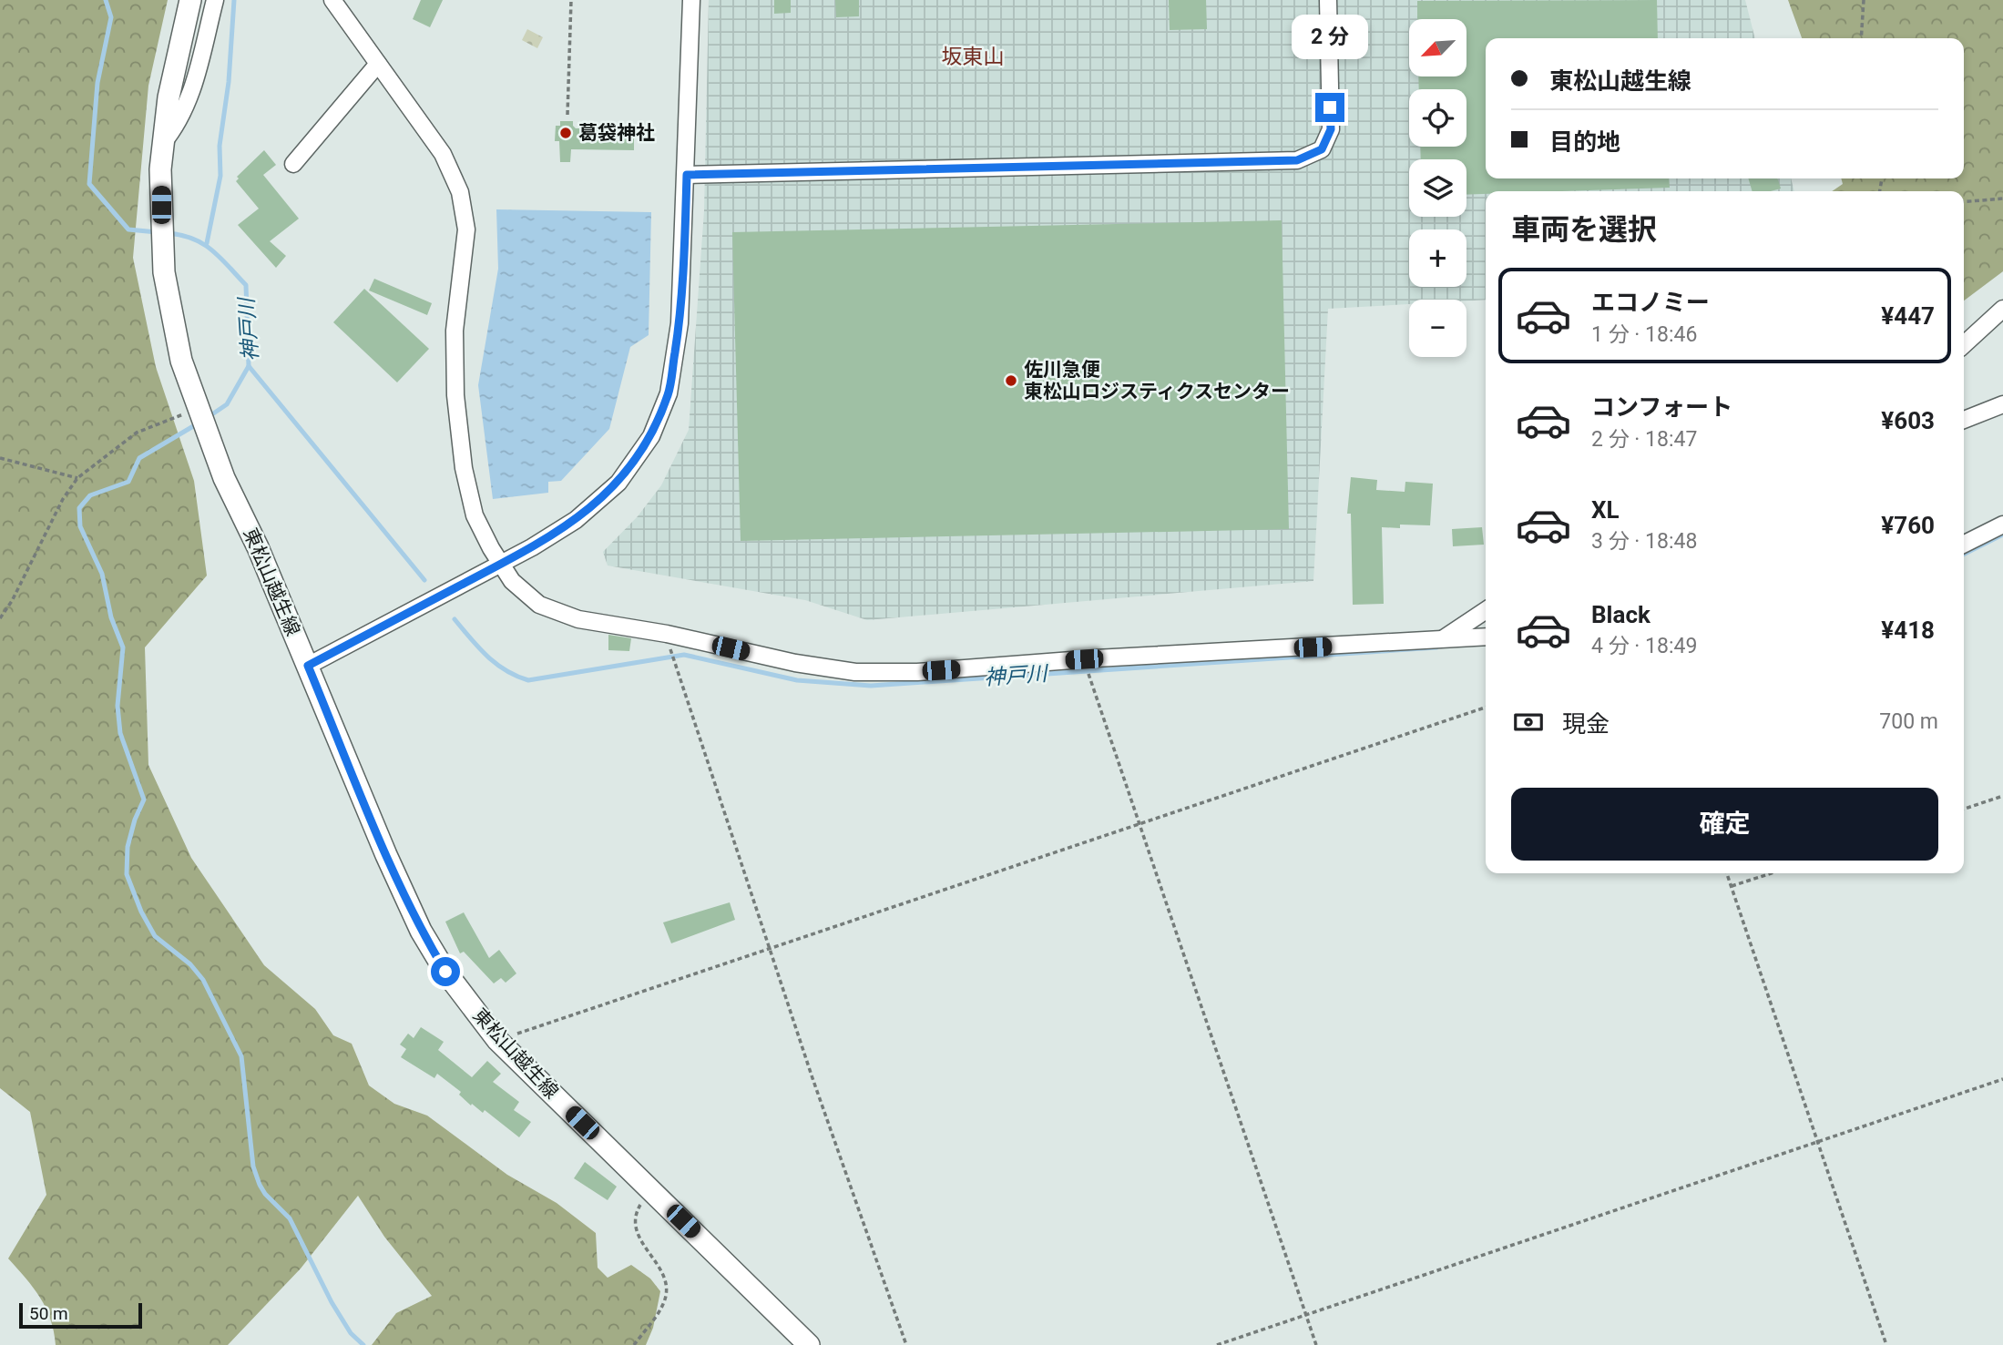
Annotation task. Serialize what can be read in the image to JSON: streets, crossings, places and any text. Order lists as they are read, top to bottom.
{
  "streets": {
    "main road": ["東松山越生線"]
  },
  "districts": ["坂東山"],
  "water": ["神戸川"],
  "places": ["葛袋神社", "佐川急便 東松山ロジスティクスセンター"],
  "scale_bar": "50 m",
  "north": "bottom left",
  "page": {
    "bubble": "2 分",
    "map_buttons": ["+", "−"],
    "banner": ["東松山越生線", "目的地"],
    "heading": "車両を選択",
    "list": [
      {
        "name": "エコノミー",
        "note": "1 分 · 18:46",
        "value": "¥447"
      },
      {
        "name": "コンフォート",
        "note": "2 分 · 18:47",
        "value": "¥603"
      },
      {
        "name": "XL",
        "note": "3 分 · 18:48",
        "value": "¥760"
      },
      {
        "name": "Black",
        "note": "4 分 · 18:49",
        "value": "¥418"
      }
    ],
    "pay": ["現金", "700 m"],
    "buttons": "確定",
    "scale": "50 m"
  }
}
